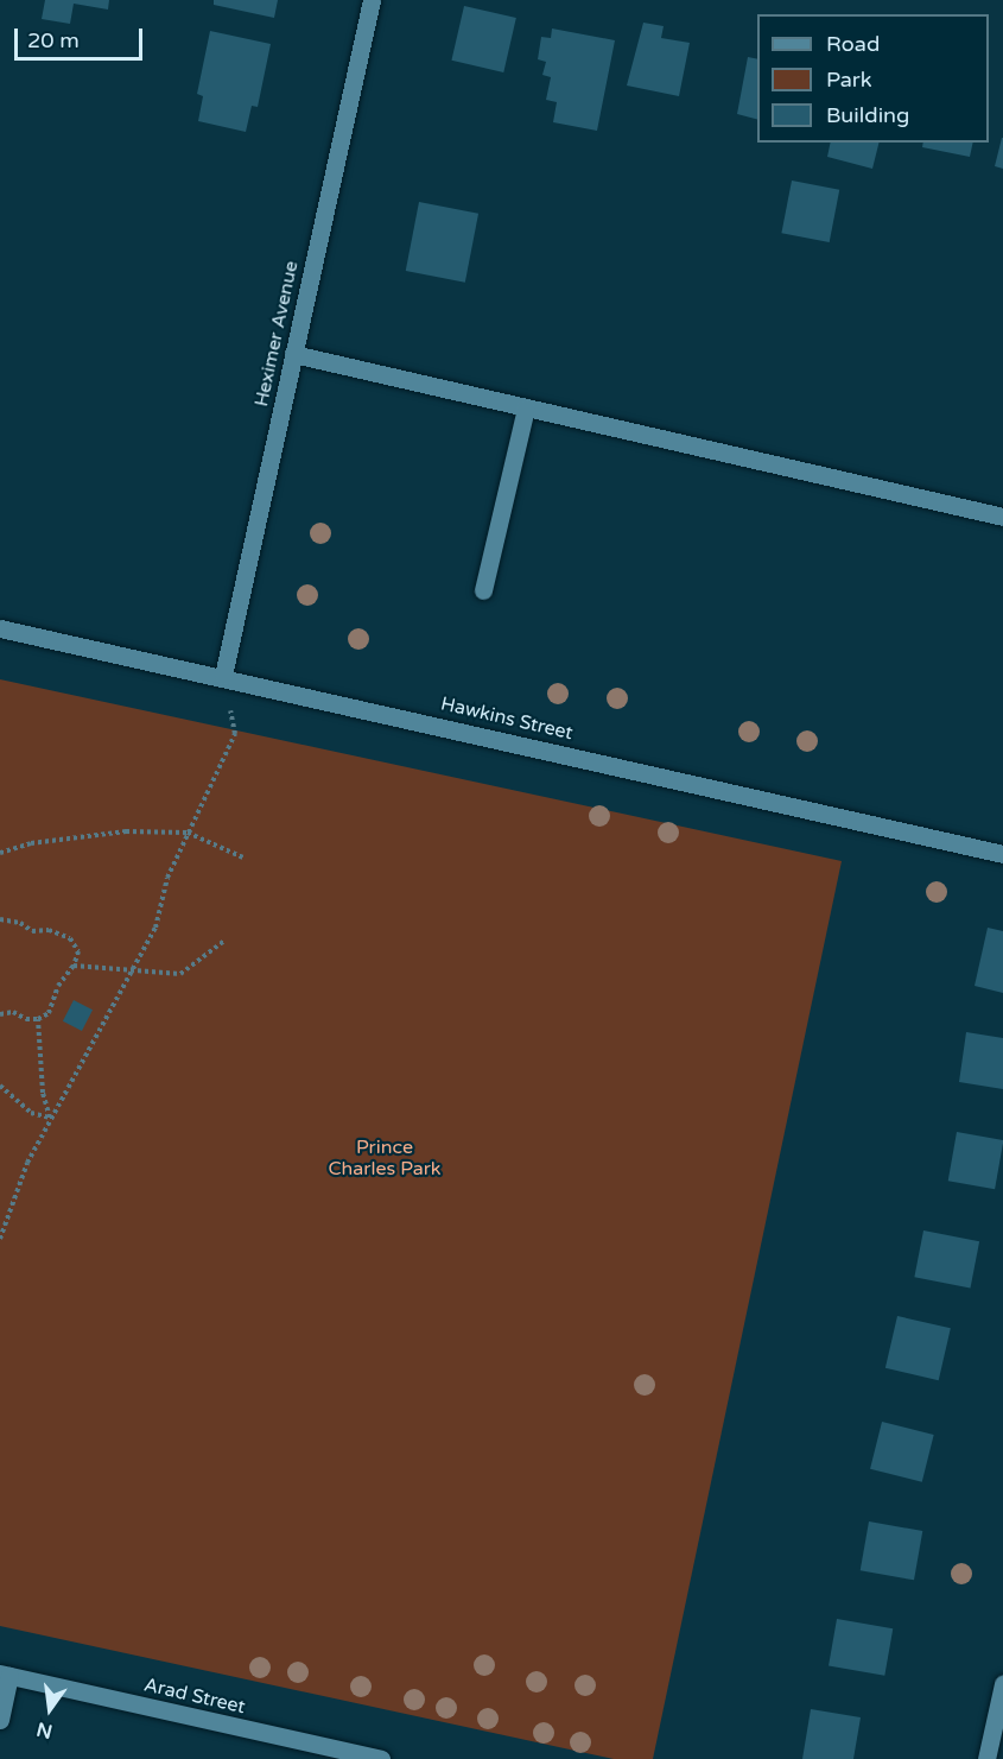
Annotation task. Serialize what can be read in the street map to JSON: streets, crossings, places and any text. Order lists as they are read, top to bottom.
{
  "streets": {
    "street": ["Heximer Avenue", "Hawkins Street", "Arad Street"]
  },
  "crossings": [
    ["Heximer Avenue", "Hawkins Street"]
  ],
  "parks": ["Prince Charles Park"],
  "legend": ["Road", "Park", "Building"],
  "scale_bar": "20 m",
  "north": "bottom"
}
